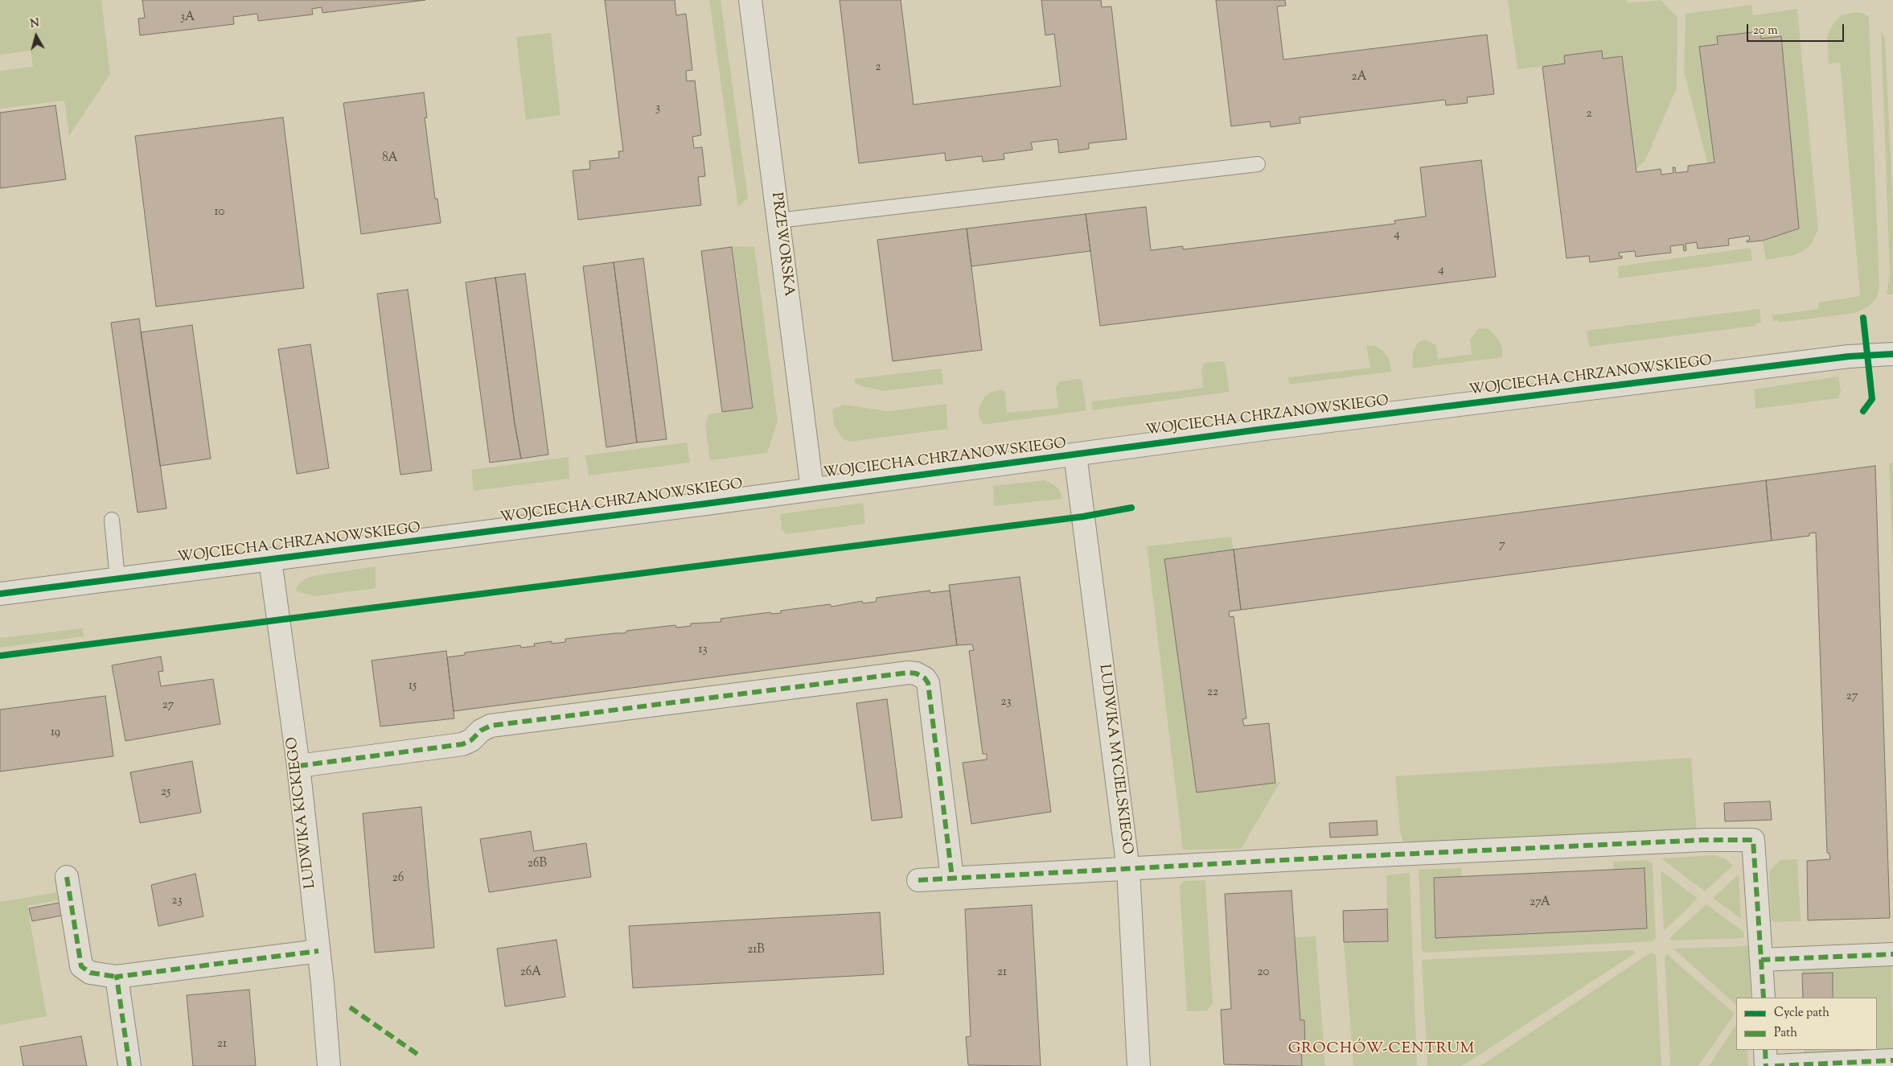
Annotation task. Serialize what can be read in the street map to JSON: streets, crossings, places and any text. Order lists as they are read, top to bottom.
{
  "streets": {
    "street": [
      "PRZEWORSKA",
      "WOJCIECHA CHRZANOWSKIEGO",
      "LUDWIKA MYCIELSKIEGO",
      "LUDWIKA KICKIEGO"
    ]
  },
  "crossings": [
    ["PRZEWORSKA", "WOJCIECHA CHRZANOWSKIEGO"],
    ["WOJCIECHA CHRZANOWSKIEGO", "LUDWIKA MYCIELSKIEGO"],
    ["WOJCIECHA CHRZANOWSKIEGO", "LUDWIKA KICKIEGO"]
  ],
  "districts": ["GROCHÓW-CENTRUM"],
  "house_numbers": [
    "3A",
    "2",
    "2A",
    "3",
    "2",
    "8A",
    "10",
    "4",
    "4",
    "7",
    "13",
    "15",
    "22",
    "27",
    "23",
    "27",
    "19",
    "25",
    "26B",
    "26",
    "23",
    "27A",
    "21B",
    "26A",
    "21",
    "20",
    "21"
  ],
  "legend": ["Cycle path", "Path"],
  "scale_bar": "20 m",
  "north": "top"
}
